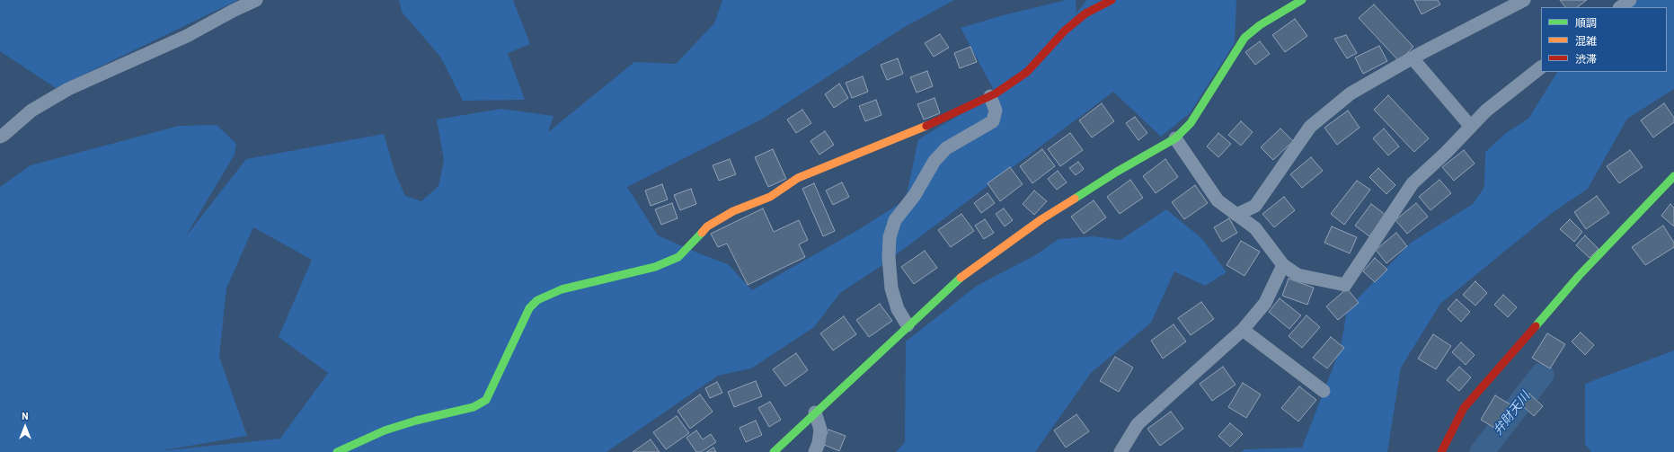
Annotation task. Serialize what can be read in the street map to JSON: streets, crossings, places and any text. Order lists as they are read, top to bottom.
{
  "water": ["弁財天川"],
  "legend": ["順調", "混雑", "渋滞"],
  "north": "top"
}
